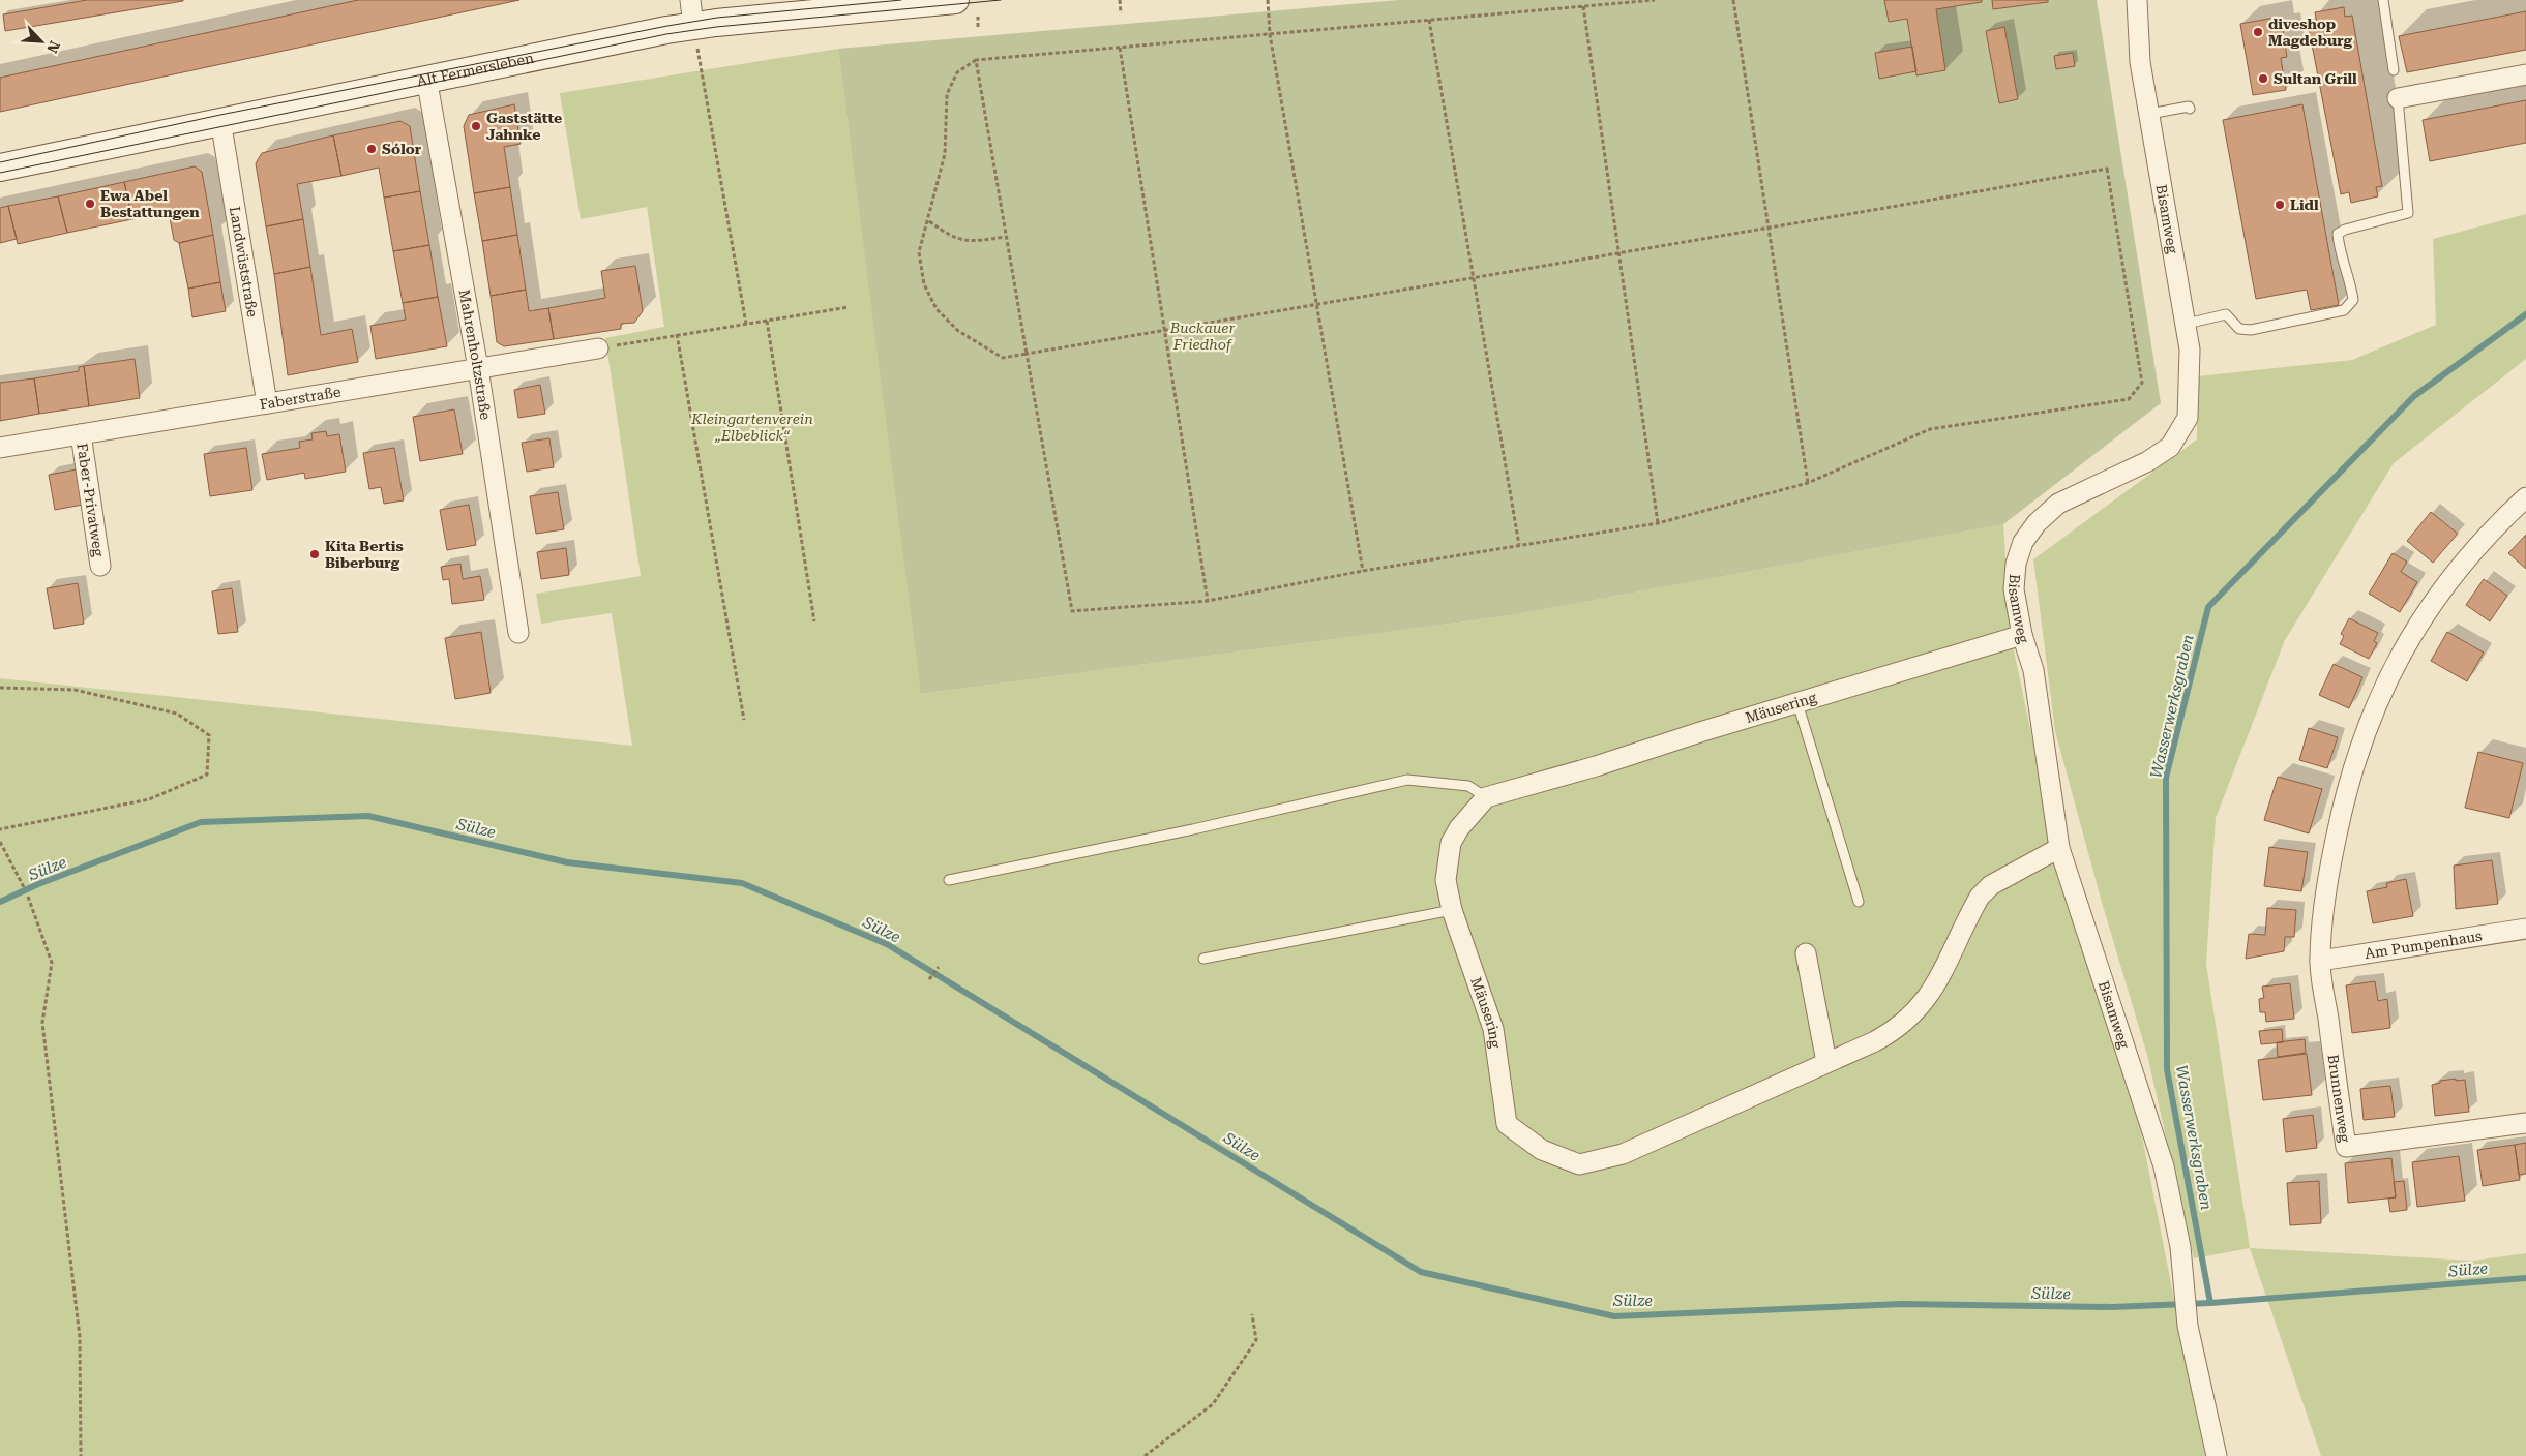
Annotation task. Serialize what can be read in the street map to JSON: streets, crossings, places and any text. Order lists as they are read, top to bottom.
{
  "streets": {
    "main road": ["Alt Fermersleben"],
    "street": [
      "Bisamweg",
      "Landwüststraße",
      "Mahrenholtzstraße",
      "Faberstraße",
      "Faber-Privatweg",
      "Mäusering",
      "Am Pumpenhaus",
      "Brunnenweg"
    ]
  },
  "crossings": [
    ["Alt Fermersleben", "Landwüststraße"],
    ["Alt Fermersleben", "Mahrenholtzstraße"],
    ["Bisamweg", "Mäusering"],
    ["Landwüststraße", "Faberstraße"],
    ["Mahrenholtzstraße", "Faberstraße"],
    ["Faberstraße", "Faber-Privatweg"],
    ["Am Pumpenhaus", "Brunnenweg"]
  ],
  "water": ["Wasserwerksgraben", "Sülze"],
  "parks": ["Buckauer Friedhof", "Kleingartenverein „Elbeblick“"],
  "places": [
    "diveshop Magdeburg",
    "Sultan Grill",
    "Gaststätte Jahnke",
    "Sólor",
    "Ewa Abel Bestattungen",
    "Lidl",
    "Kita Bertis Biberburg"
  ],
  "north": "bottom right"
}
